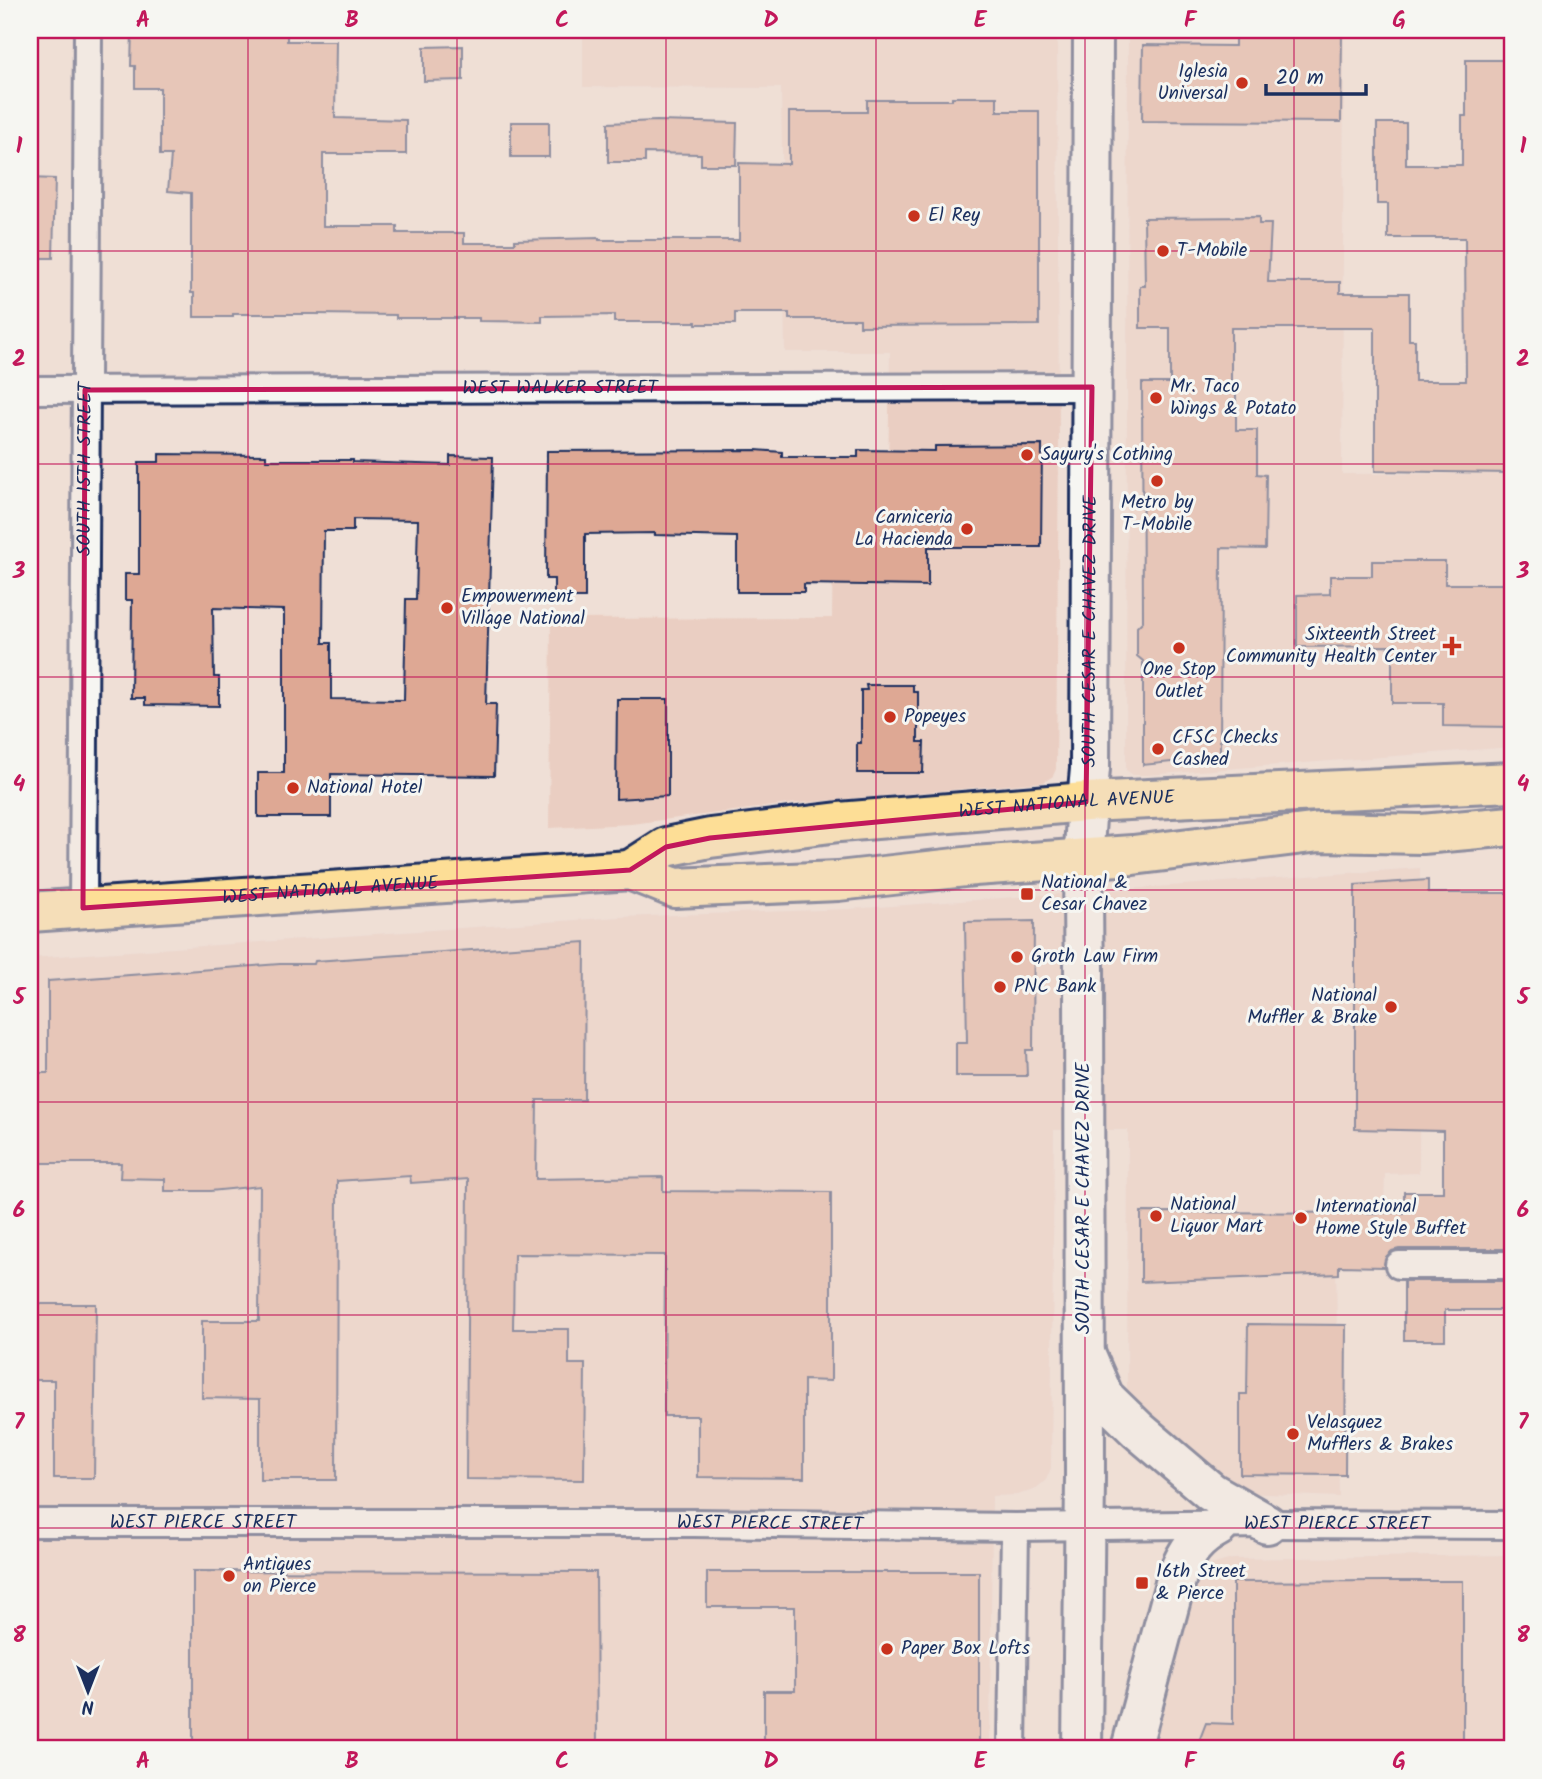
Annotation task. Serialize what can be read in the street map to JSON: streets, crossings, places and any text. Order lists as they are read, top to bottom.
{
  "streets": {
    "main road": ["SOUTH CESAR E CHAVEZ DRIVE", "WEST NATIONAL AVENUE"],
    "street": ["WEST WALKER STREET", "SOUTH 15TH STREET", "WEST PIERCE STREET"]
  },
  "crossings": [
    ["WEST WALKER STREET", "SOUTH 15TH STREET"],
    ["WEST WALKER STREET", "SOUTH CESAR E CHAVEZ DRIVE"],
    ["SOUTH 15TH STREET", "WEST NATIONAL AVENUE"],
    ["SOUTH CESAR E CHAVEZ DRIVE", "WEST NATIONAL AVENUE"],
    ["SOUTH CESAR E CHAVEZ DRIVE", "WEST PIERCE STREET"]
  ],
  "places": {
    "other": [
      "Iglesia Universal",
      "El Rey",
      "T-Mobile",
      "Mr. Taco Wings & Potato",
      "Sayury's Cothing",
      "Metro by T-Mobile",
      "Carniceria La Hacienda",
      "Empowerment Village National",
      "One Stop Outlet",
      "Popeyes",
      "CFSC Checks Cashed",
      "National Hotel",
      "Groth Law Firm",
      "PNC Bank",
      "National Muffler & Brake",
      "National Liquor Mart",
      "International Home Style Buffet",
      "Velasquez Mufflers & Brakes",
      "Antiques on Pierce",
      "Paper Box Lofts"
    ],
    "health": ["Sixteenth Street Community Health Center"],
    "transit": ["National & Cesar Chavez", "16th Street & Pierce"]
  },
  "scale_bar": "20 m",
  "north": "bottom",
  "grid": {
    "columns": [
      "A",
      "B",
      "C",
      "D",
      "E",
      "F",
      "G"
    ],
    "rows": [
      "1",
      "2",
      "3",
      "4",
      "5",
      "6",
      "7",
      "8"
    ]
  }
}
